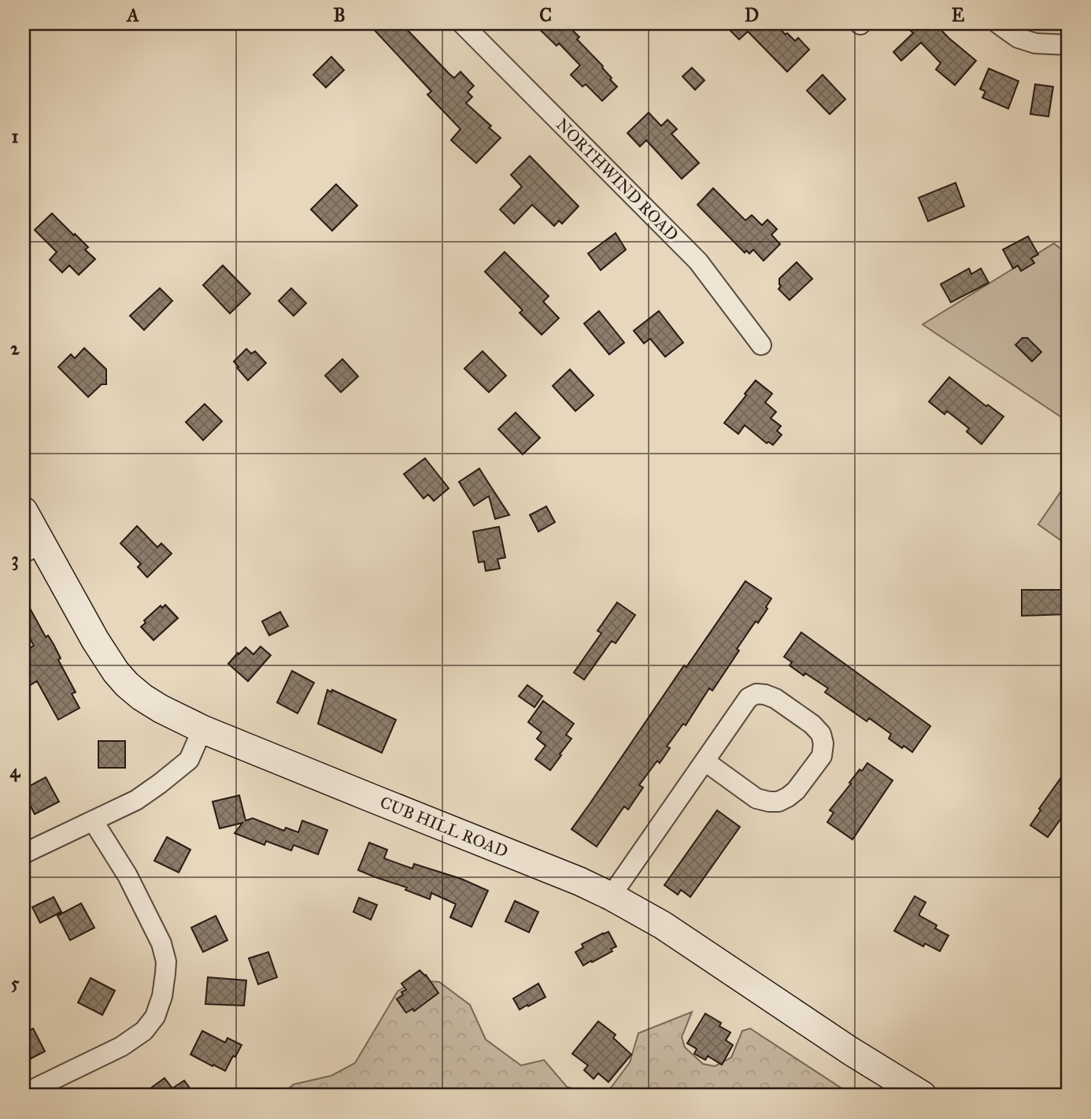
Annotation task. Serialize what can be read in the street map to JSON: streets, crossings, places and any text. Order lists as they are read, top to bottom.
{
  "streets": {
    "street": ["NORTHWIND ROAD", "CUB HILL ROAD"]
  },
  "grid": {
    "columns": [
      "A",
      "B",
      "C",
      "D",
      "E"
    ],
    "rows": [
      "1",
      "2",
      "3",
      "4",
      "5"
    ]
  }
}
